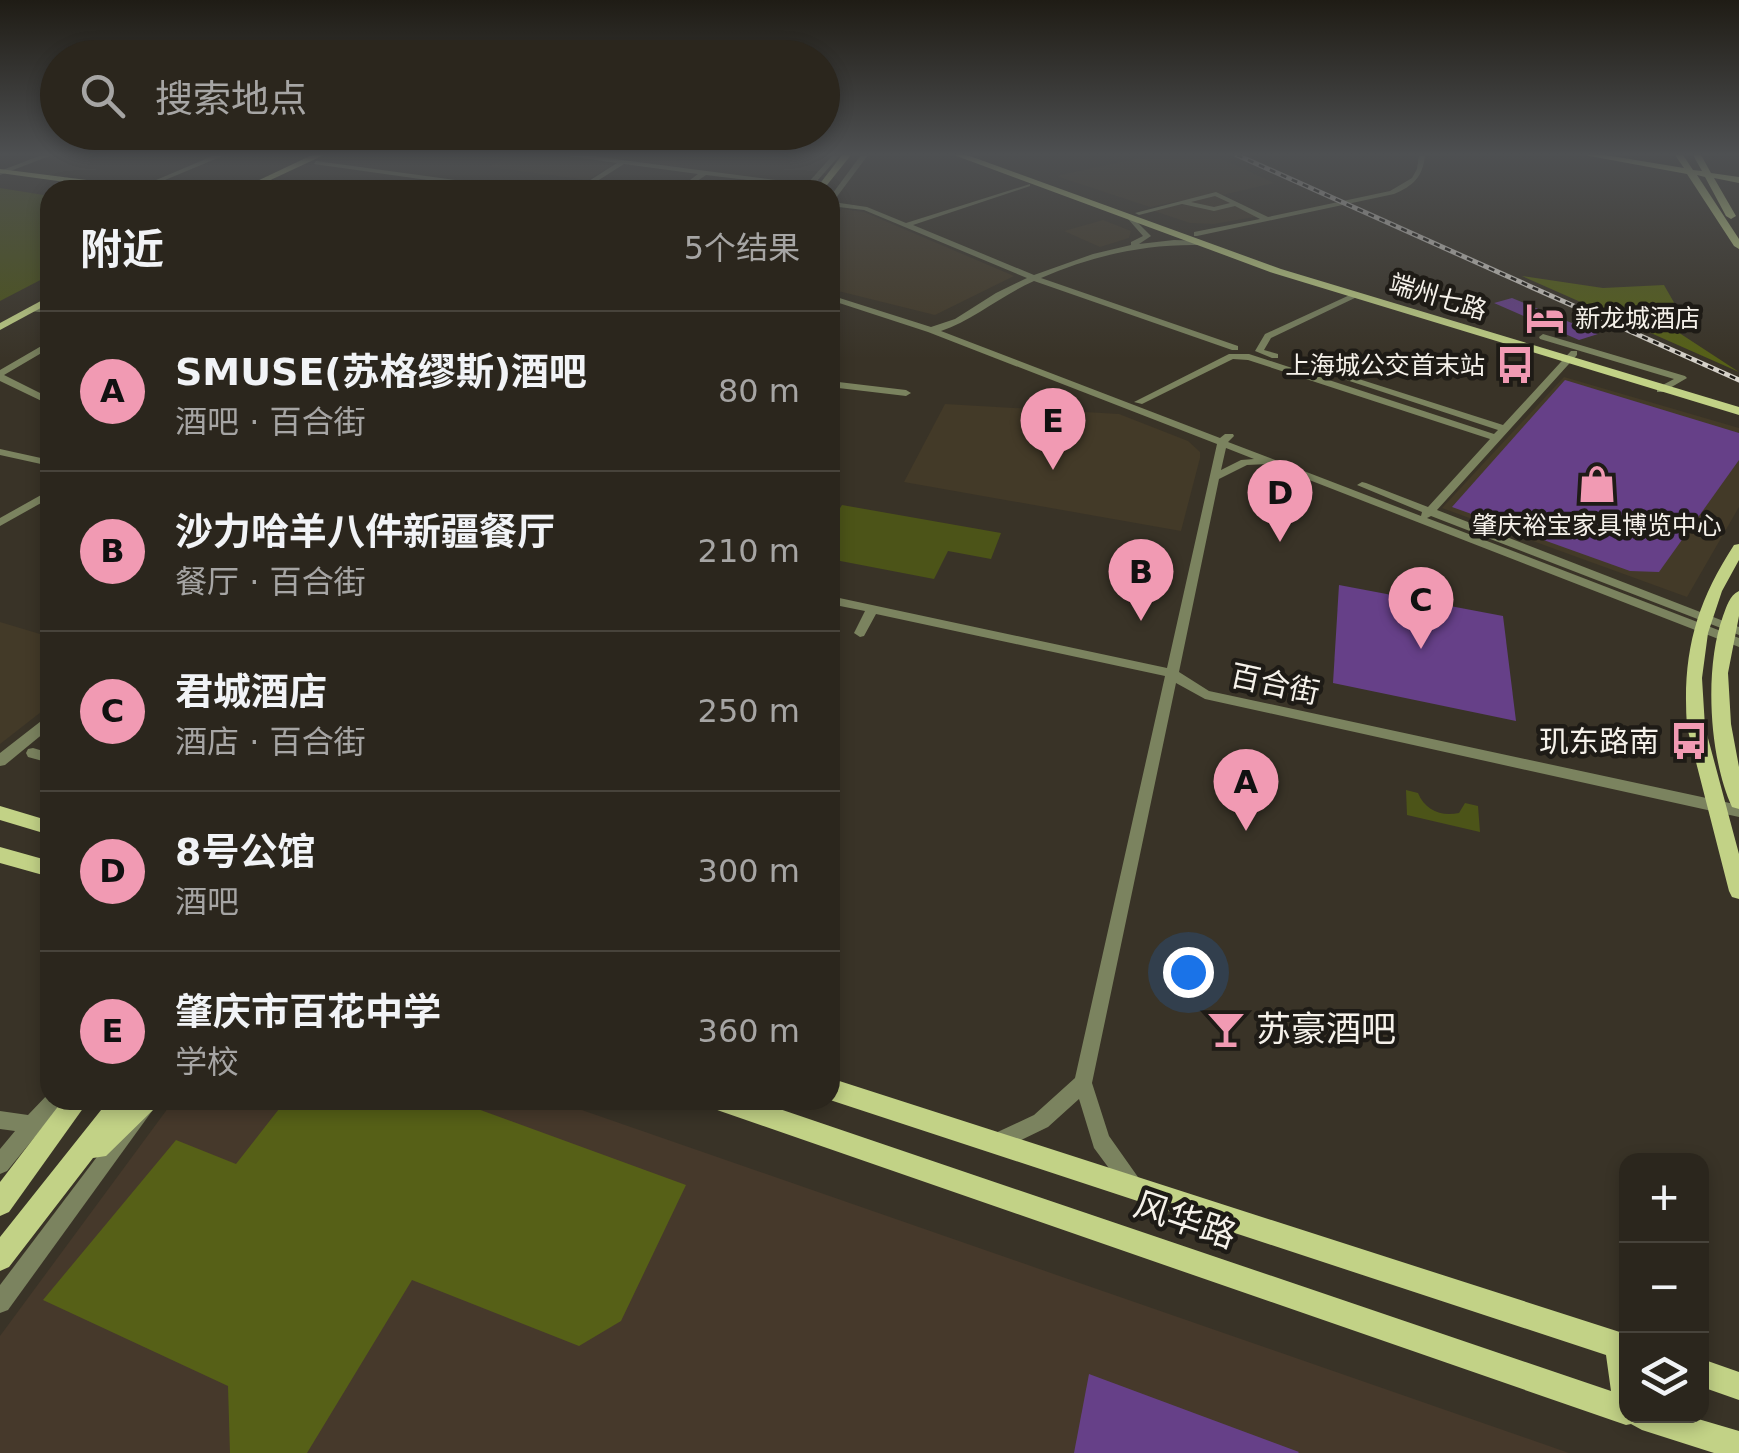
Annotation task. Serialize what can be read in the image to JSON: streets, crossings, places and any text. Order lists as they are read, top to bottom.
{
  "streets": {
    "main road": ["端州七路", "风华路"],
    "street": ["百合街"]
  },
  "places": {
    "hotel": ["新龙城酒店"],
    "bus stop": ["上海城公交首末站", "玑东路南"],
    "shop": ["肇庆裕宝家具博览中心"],
    "bar": ["苏豪酒吧"]
  },
  "page": {
    "search": "搜索地点",
    "heading": ["附近", "5个结果"],
    "list": [
      {
        "mark": "A",
        "name": "SMUSE(苏格缪斯)酒吧",
        "note": "酒吧 · 百合街",
        "value": "80 m"
      },
      {
        "mark": "B",
        "name": "沙力哈羊八件新疆餐厅",
        "note": "餐厅 · 百合街",
        "value": "210 m"
      },
      {
        "mark": "C",
        "name": "君城酒店",
        "note": "酒店 · 百合街",
        "value": "250 m"
      },
      {
        "mark": "D",
        "name": "8号公馆",
        "note": "酒吧",
        "value": "300 m"
      },
      {
        "mark": "E",
        "name": "肇庆市百花中学",
        "note": "学校",
        "value": "360 m"
      }
    ],
    "pins": [
      "E",
      "D",
      "B",
      "C",
      "A"
    ],
    "map_buttons": ["+", "−"]
  }
}
